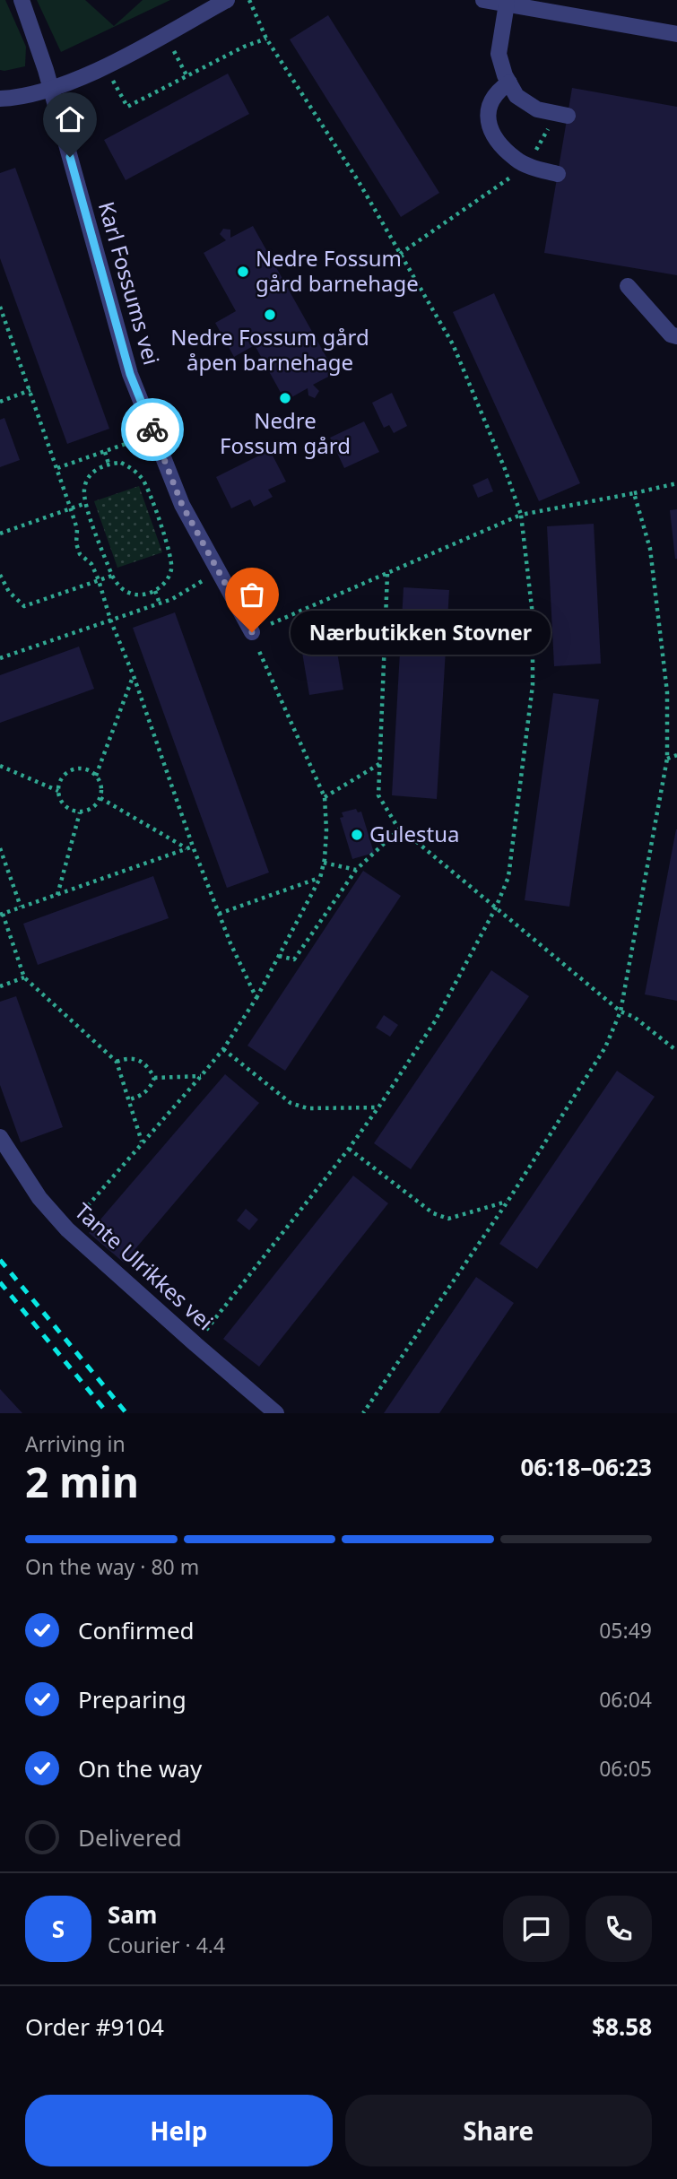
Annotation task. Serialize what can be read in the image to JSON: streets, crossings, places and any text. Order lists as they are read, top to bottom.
{
  "streets": {
    "street": ["Karl Fossums vei", "Tante Ulrikkes vei"]
  },
  "places": [
    "Nedre Fossum gård barnehage",
    "Nedre Fossum gård åpen barnehage",
    "Nedre Fossum gård",
    "Nærbutikken Stovner",
    "Gulestua"
  ],
  "page": {
    "bubble": "Nærbutikken Stovner",
    "heading": ["2 min", "Arriving in", "06:18–06:23"],
    "panel": [
      "Sam",
      "Courier · 4.4",
      "Order #9104",
      "$8.58"
    ],
    "bar": "On the way · 80 m",
    "list": [
      ["Confirmed", "05:49"],
      ["Preparing", "06:04"],
      ["On the way", "06:05"],
      "Delivered"
    ],
    "round": "S",
    "buttons": ["Help", "Share"]
  }
}
